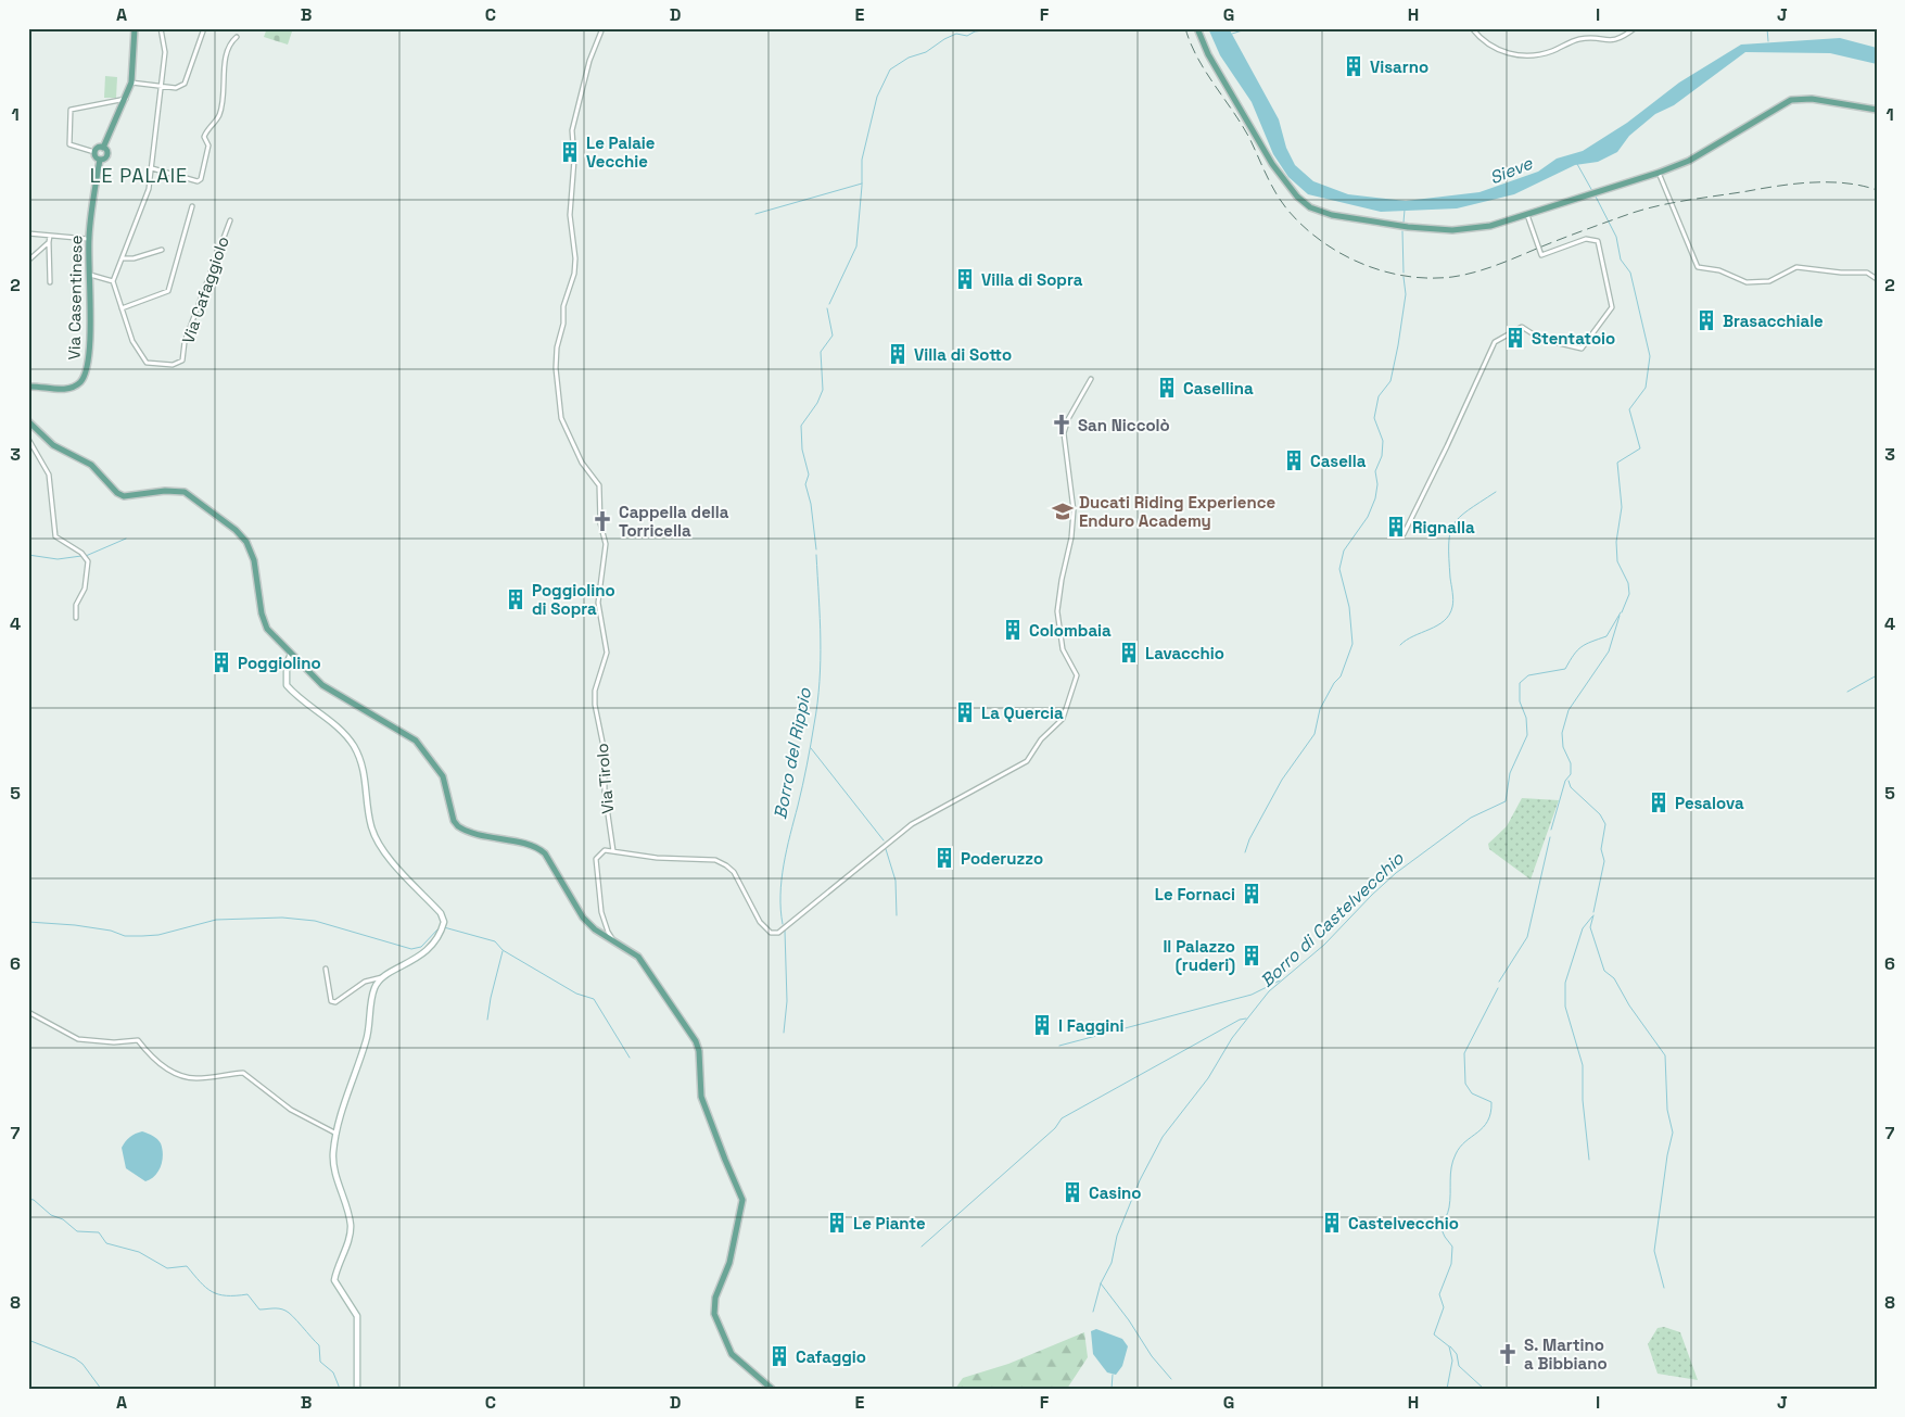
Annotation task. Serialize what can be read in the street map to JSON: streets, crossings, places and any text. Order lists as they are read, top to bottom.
{
  "streets": {
    "main road": ["Via Casentinese"],
    "street": ["Via Cafaggiolo", "Via Tirolo"]
  },
  "districts": ["LE PALAIE"],
  "water": ["Sieve", "Borro del Rippio", "Borro di Castelvecchio"],
  "places": {
    "building": [
      "Visarno",
      "Le Palaie Vecchie",
      "Villa di Sopra",
      "Brasacchiale",
      "Stentatoio",
      "Villa di Sotto",
      "Casellina",
      "Casella",
      "Rignalla",
      "Poggiolino di Sopra",
      "Colombaia",
      "Lavacchio",
      "Poggiolino",
      "La Quercia",
      "Pesalova",
      "Poderuzzo",
      "Le Fornaci",
      "Il Palazzo (ruderi)",
      "I Faggini",
      "Casino",
      "Le Piante",
      "Castelvecchio",
      "Cafaggio"
    ],
    "church": ["San Niccolò", "Cappella della Torricella", "S. Martino a Bibbiano"],
    "school or university": ["Ducati Riding Experience Enduro Academy"]
  },
  "grid": {
    "columns": [
      "A",
      "B",
      "C",
      "D",
      "E",
      "F",
      "G",
      "H",
      "I",
      "J"
    ],
    "rows": [
      "1",
      "2",
      "3",
      "4",
      "5",
      "6",
      "7",
      "8"
    ]
  }
}
